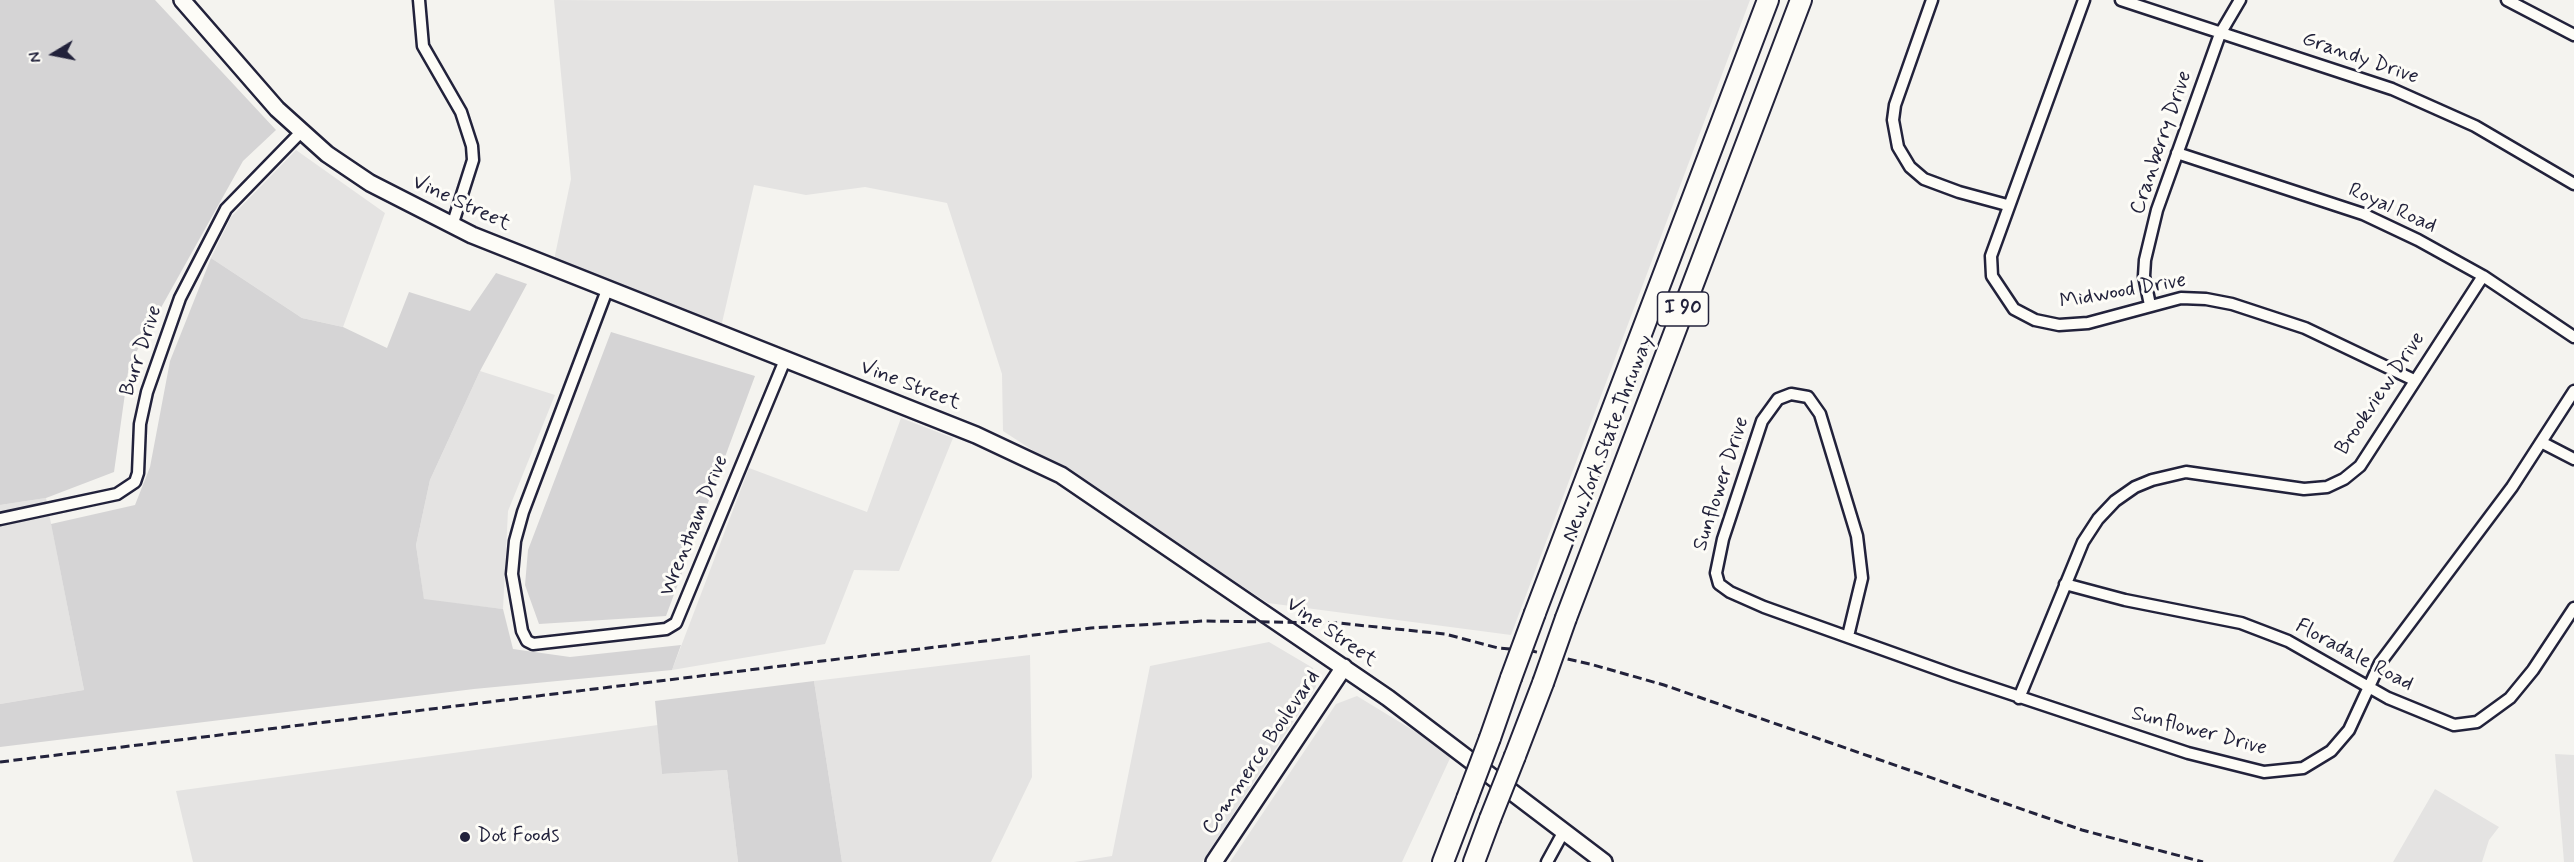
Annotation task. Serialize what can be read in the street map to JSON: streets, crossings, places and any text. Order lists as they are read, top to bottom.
{
  "streets": {
    "highway": ["I 90", "New York State Thruway"],
    "street": [
      "Grandy Drive",
      "Cranberry Drive",
      "Vine Street",
      "Royal Road",
      "Midwood Drive",
      "Burr Drive",
      "Brookview Drive",
      "Sunflower Drive",
      "Wrentham Drive",
      "Floradale Road",
      "Commerce Boulevard"
    ]
  },
  "crossings": [
    ["Grandy Drive", "Cranberry Drive"],
    ["Cranberry Drive", "Royal Road"],
    ["Cranberry Drive", "Midwood Drive"],
    ["Vine Street", "Burr Drive"],
    ["Vine Street", "Wrentham Drive"],
    ["Vine Street", "Commerce Boulevard"],
    ["Royal Road", "Brookview Drive"],
    ["Midwood Drive", "Brookview Drive"],
    ["Brookview Drive", "Sunflower Drive"],
    ["Brookview Drive", "Floradale Road"],
    ["Sunflower Drive", "Floradale Road"]
  ],
  "places": ["Dot Foods"],
  "north": "left"
}
